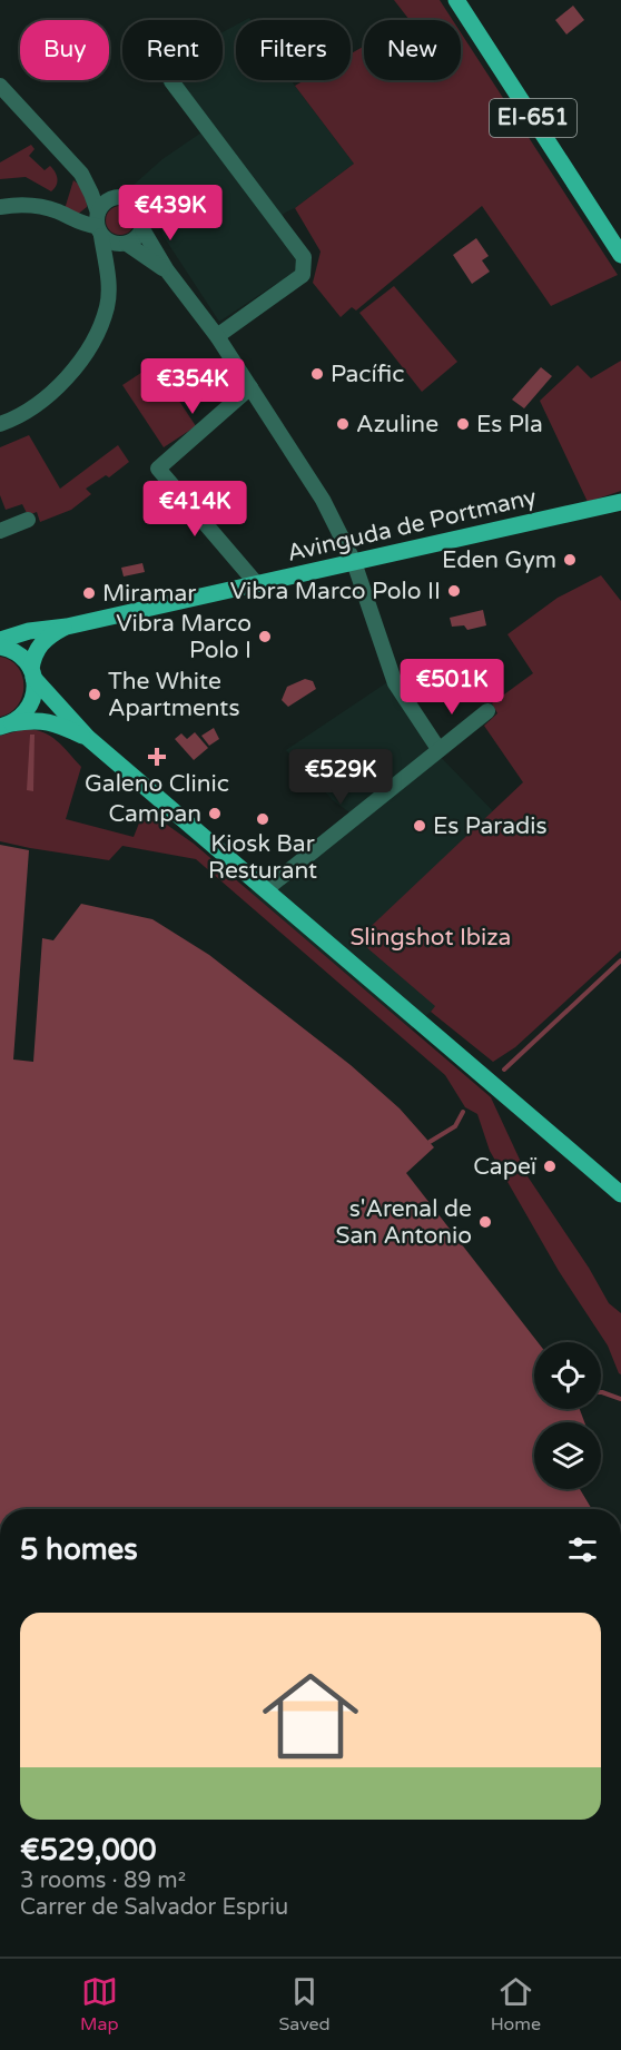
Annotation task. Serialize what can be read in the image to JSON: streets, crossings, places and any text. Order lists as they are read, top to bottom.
{
  "streets": {
    "main road": ["EI-651", "Avinguda de Portmany"]
  },
  "parks": ["Slingshot Ibiza"],
  "places": {
    "other": [
      "Pacífic",
      "Azuline",
      "Es Pla",
      "Eden Gym",
      "Vibra Marco Polo II",
      "Miramar",
      "Vibra Marco Polo I",
      "The White Apartments",
      "Campan",
      "Kiosk Bar Resturant",
      "Es Paradis",
      "Capeï",
      "s'Arenal de San Antonio"
    ],
    "health": ["Galeno Clinic"]
  },
  "page": {
    "chip": [
      "Buy",
      "Rent",
      "Filters",
      "New"
    ],
    "price": [
      "€439K",
      "€354K",
      "€414K",
      "€501K",
      "€529K"
    ],
    "heading": "5 homes",
    "list": [
      {
        "name": "€529,000",
        "note": "3 rooms · 89 m² · Carrer de Salvador Espriu"
      }
    ],
    "tabs": ["Map", "Saved", "Home"]
  }
}
